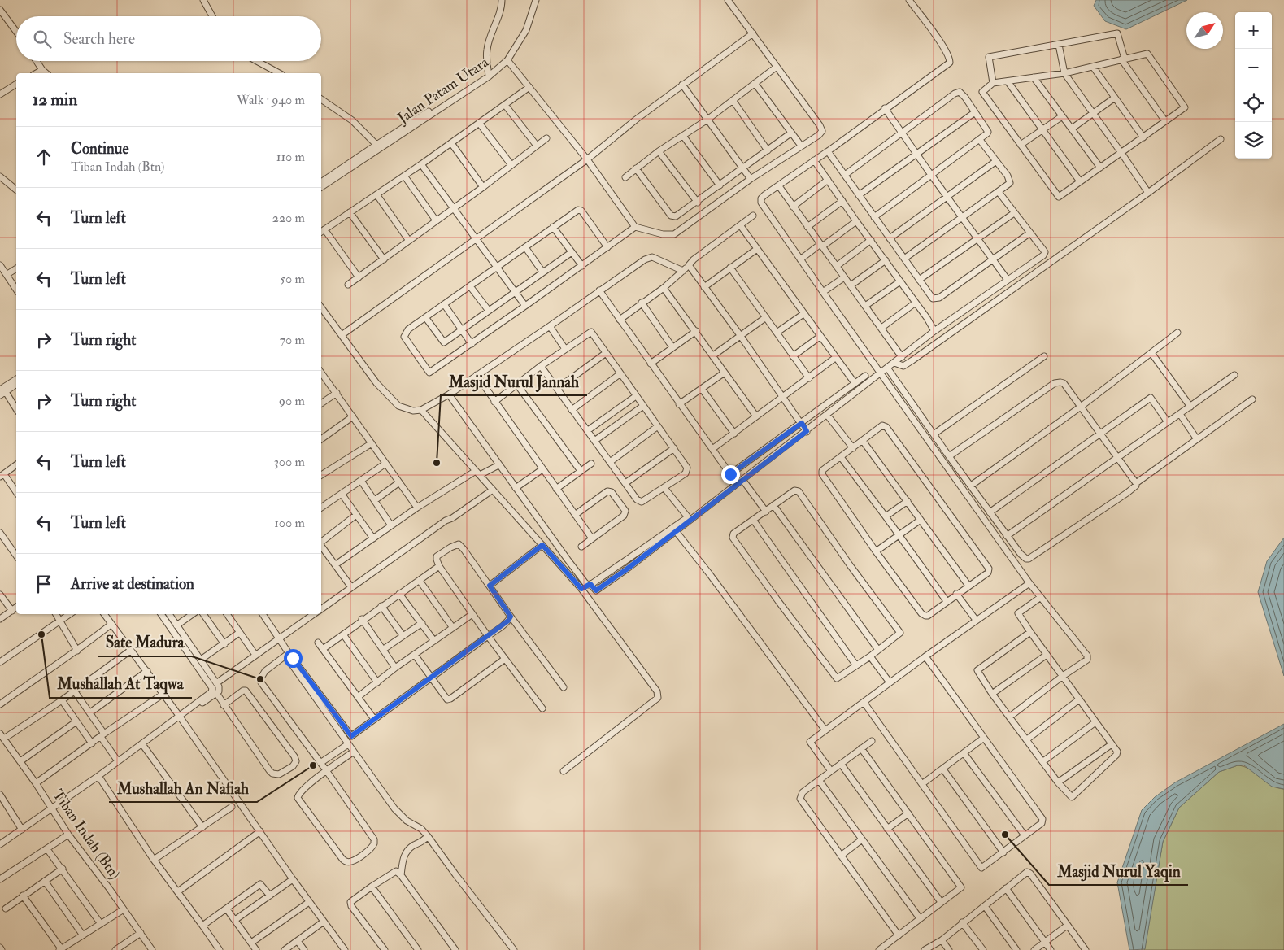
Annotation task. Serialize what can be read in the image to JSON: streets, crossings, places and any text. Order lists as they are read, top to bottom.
{
  "streets": {
    "street": ["Jalan Patam Utara", "Tiban Indah (Btn)"]
  },
  "places": [
    "Masjid Nurul Jannah",
    "Mushallah At Taqwa",
    "Sate Madura",
    "Mushallah An Nafiah",
    "Masjid Nurul Yaqin"
  ],
  "north": "top right",
  "page": {
    "map_buttons": ["+", "−"],
    "search": "Search here",
    "heading": ["12 min", "Walk · 940 m"],
    "list": [
      ["Continue", "Tiban Indah (Btn)", "110 m"],
      ["Turn left", "220 m"],
      ["Turn left", "50 m"],
      ["Turn right", "70 m"],
      ["Turn right", "90 m"],
      ["Turn left", "300 m"],
      ["Turn left", "100 m"],
      "Arrive at destination"
    ]
  }
}
